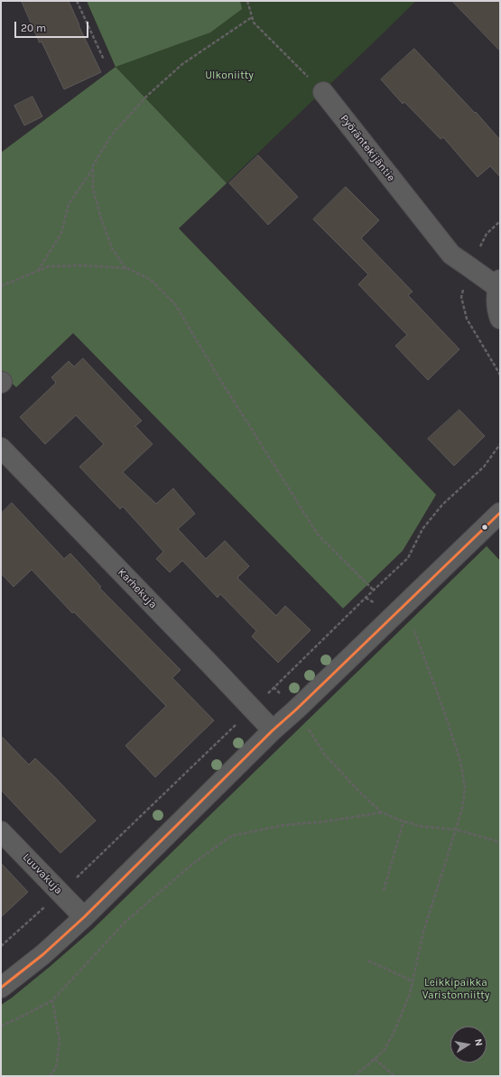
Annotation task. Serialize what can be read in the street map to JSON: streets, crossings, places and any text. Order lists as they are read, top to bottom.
{
  "streets": {
    "street": ["Pyöräntekijäntie", "Karhekuja", "Luuvakuja"]
  },
  "parks": ["Ulkoniitty", "Leikkipaikka Varistonniitty"],
  "scale_bar": "20 m",
  "north": "right"
}
